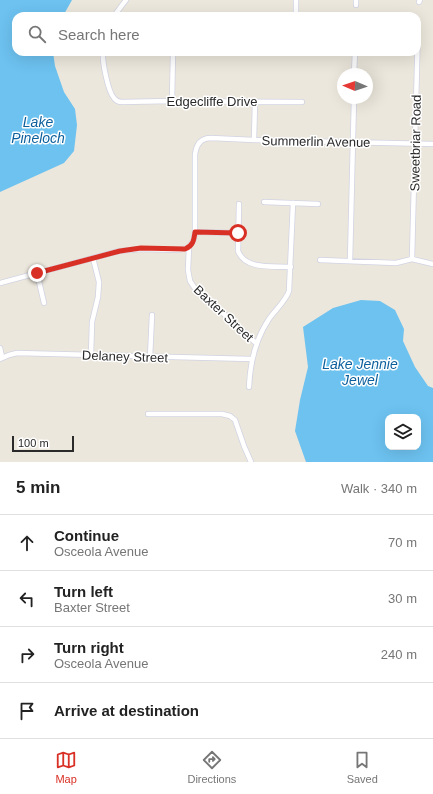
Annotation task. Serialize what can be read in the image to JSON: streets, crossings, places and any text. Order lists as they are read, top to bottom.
{
  "streets": {
    "street": [
      "Edgecliffe Drive",
      "Summerlin Avenue",
      "Sweetbriar Road",
      "Baxter Street",
      "Delaney Street"
    ]
  },
  "crossings": [
    ["Summerlin Avenue", "Sweetbriar Road"],
    ["Summerlin Avenue", "Baxter Street"]
  ],
  "water": ["Lake Pineloch", "Lake Jennie Jewel"],
  "scale_bar": "100 m",
  "north": "left",
  "page": {
    "search": "Search here",
    "scale": "100 m",
    "heading": ["5 min", "Walk · 340 m"],
    "list": [
      ["Continue", "Osceola Avenue", "70 m"],
      ["Turn left", "Baxter Street", "30 m"],
      ["Turn right", "Osceola Avenue", "240 m"],
      "Arrive at destination"
    ],
    "nav": ["Map", "Directions", "Saved"]
  }
}
